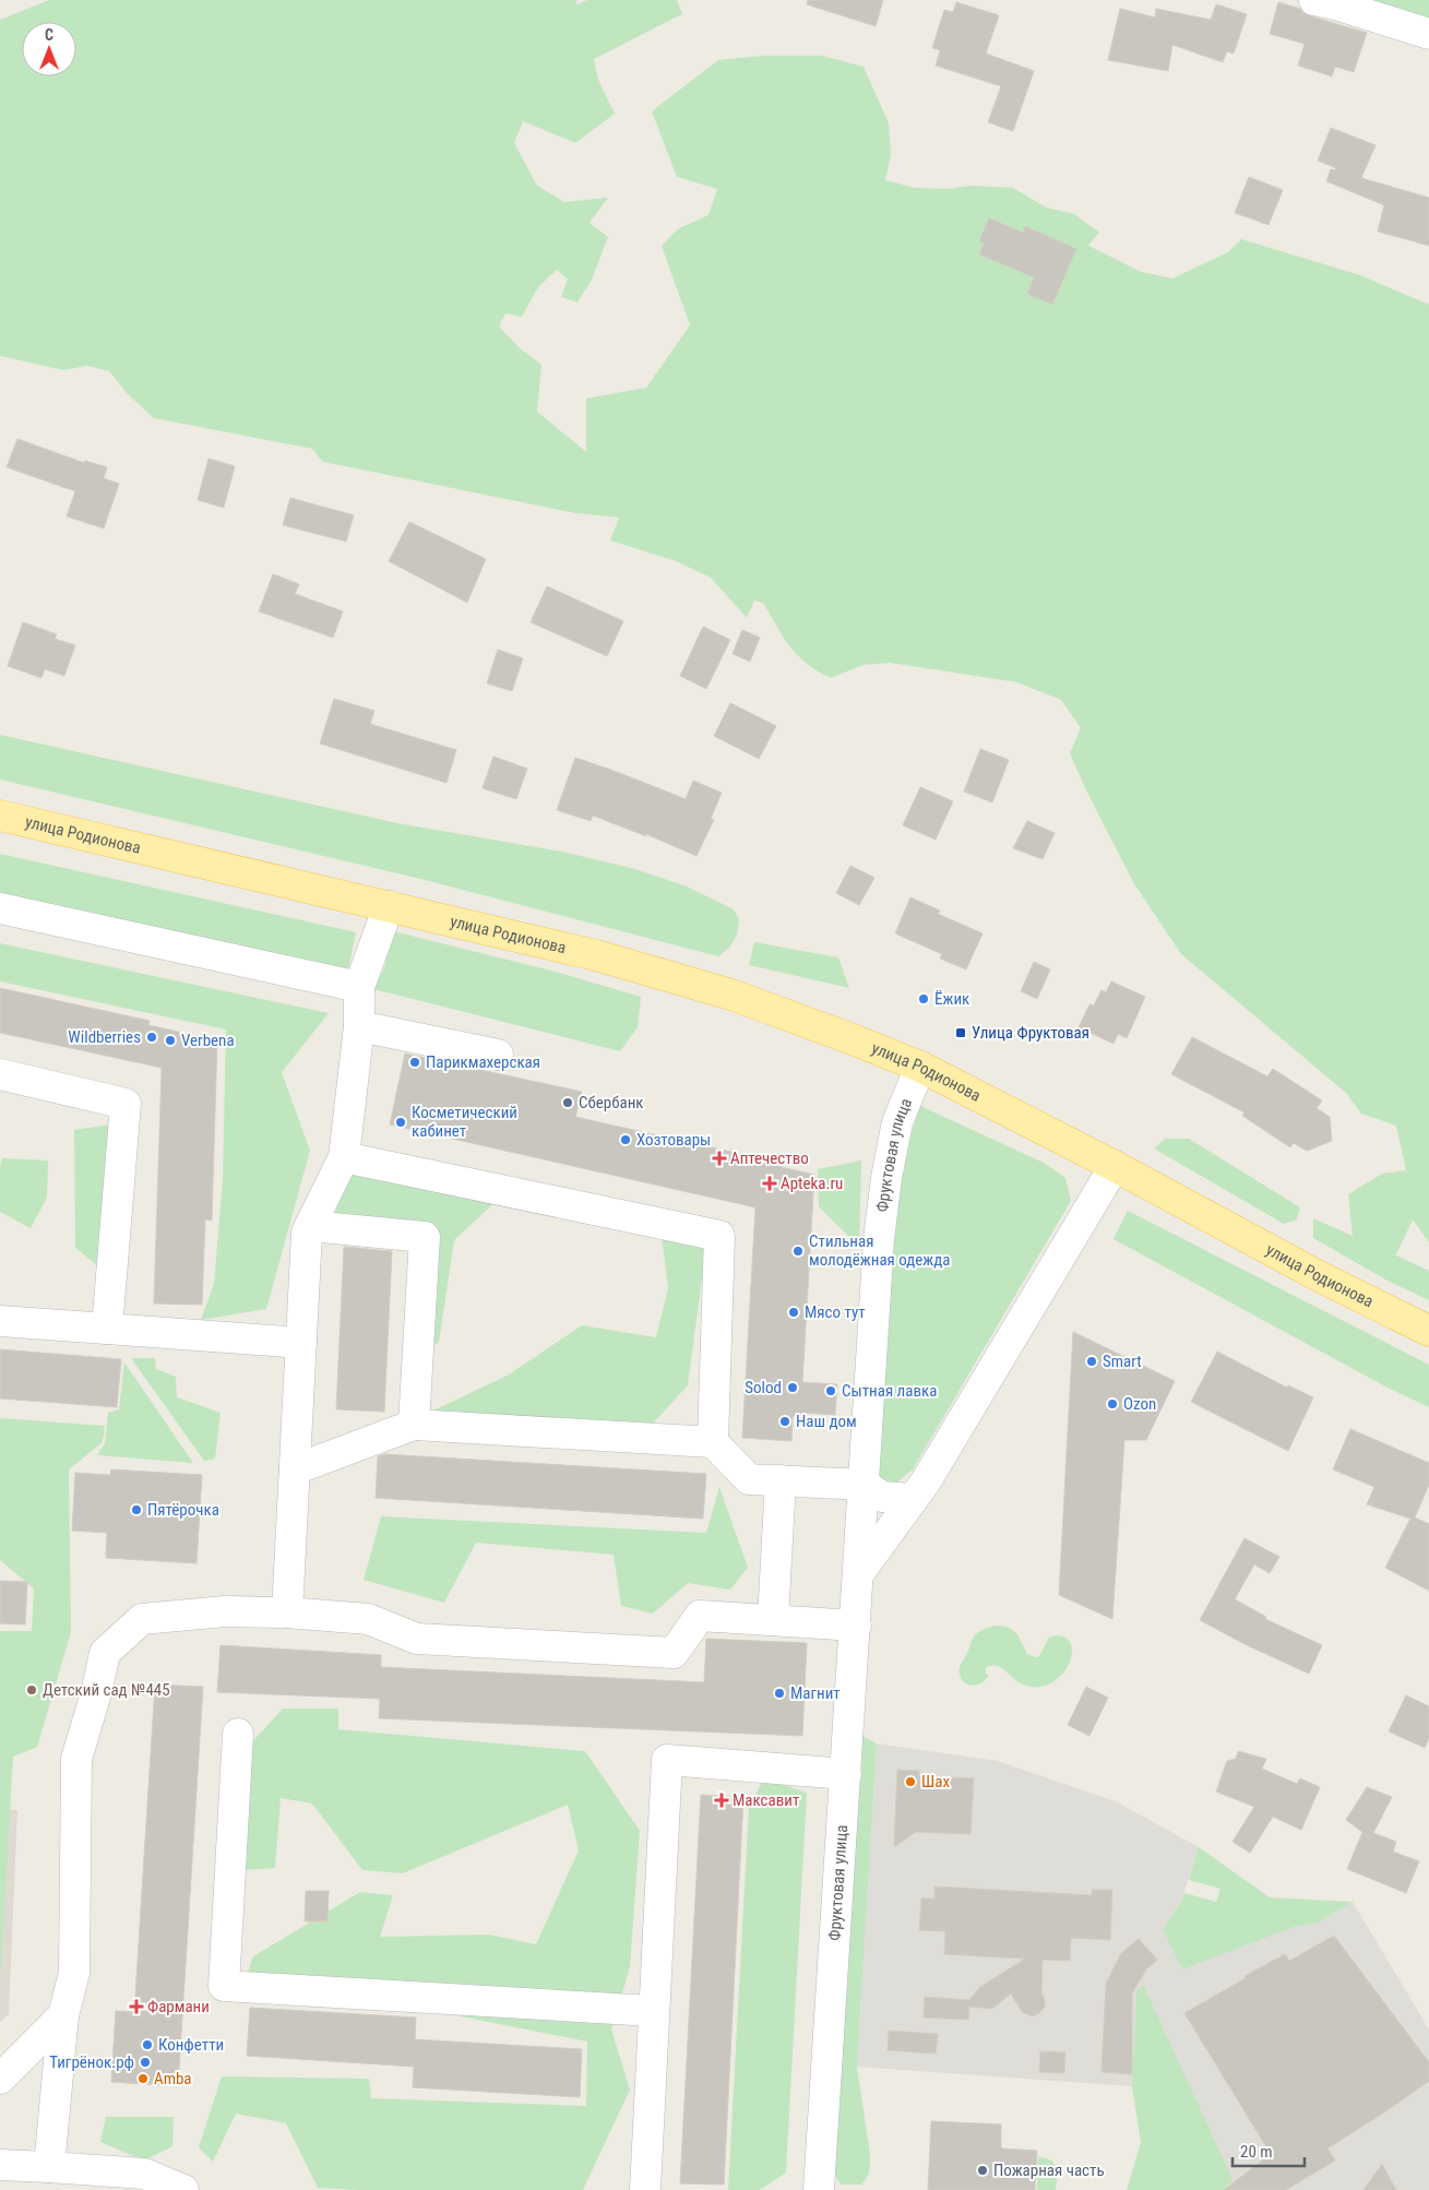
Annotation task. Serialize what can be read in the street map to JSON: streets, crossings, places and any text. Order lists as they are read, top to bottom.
{
  "streets": {
    "main road": ["улица Родионова"],
    "street": ["Фруктовая улица"]
  },
  "crossings": [
    ["улица Родионова", "Фруктовая улица"]
  ],
  "places": {
    "other": [
      "Ёжик",
      "Wildberries",
      "Verbena",
      "Парикмахерская",
      "Сбербанк",
      "Косметический кабинет",
      "Хозтовары",
      "Стильная молодёжная одежда",
      "Мясо тут",
      "Smart",
      "Solod",
      "Сытная лавка",
      "Ozon",
      "Наш дом",
      "Пятёрочка",
      "Детский сад №445",
      "Магнит",
      "Шах",
      "Конфетти",
      "Тигрёнок.рф",
      "Amba",
      "Пожарная часть"
    ],
    "transit": ["Улица Фруктовая"],
    "health": [
      "Аптечество",
      "Apteka.ru",
      "Максавит",
      "Фармани"
    ]
  },
  "scale_bar": "20 m",
  "north": "top"
}
